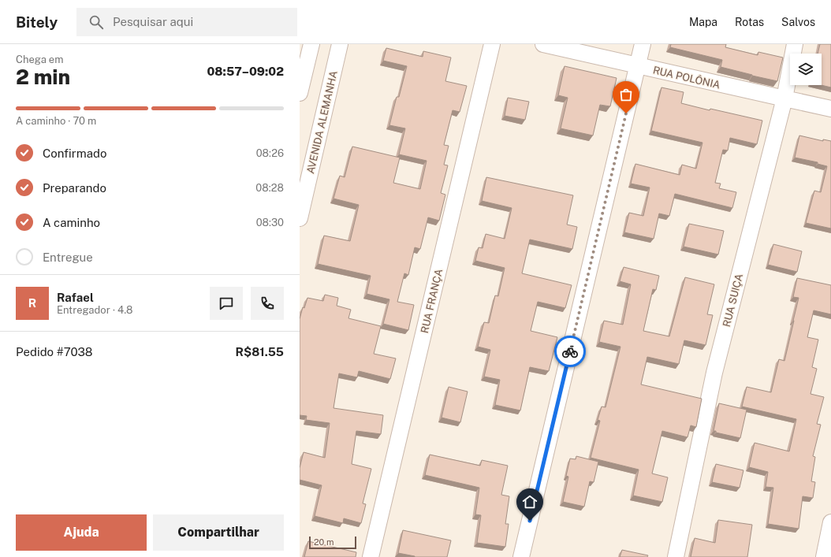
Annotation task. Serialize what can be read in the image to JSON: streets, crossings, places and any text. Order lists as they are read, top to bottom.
{
  "streets": {
    "street": [
      "RUA POLÔNIA",
      "AVENIDA ALEMANHA",
      "RUA SUIÇA",
      "RUA FRANÇA"
    ]
  },
  "crossings": [
    ["RUA POLÔNIA", "RUA SUIÇA"]
  ],
  "scale_bar": "20 m",
  "page": {
    "header": "Bitely",
    "search": "Pesquisar aqui",
    "nav": ["Mapa", "Rotas", "Salvos"],
    "heading": ["2 min", "Chega em", "08:57–09:02"],
    "panel": [
      "Rafael",
      "Entregador · 4.8",
      "Pedido #7038",
      "R$81.55"
    ],
    "bar": "A caminho · 70 m",
    "list": [
      ["Confirmado", "08:26"],
      ["Preparando", "08:28"],
      ["A caminho", "08:30"],
      "Entregue"
    ],
    "round": "R",
    "buttons": ["Ajuda", "Compartilhar"],
    "scale": "20 m"
  }
}
